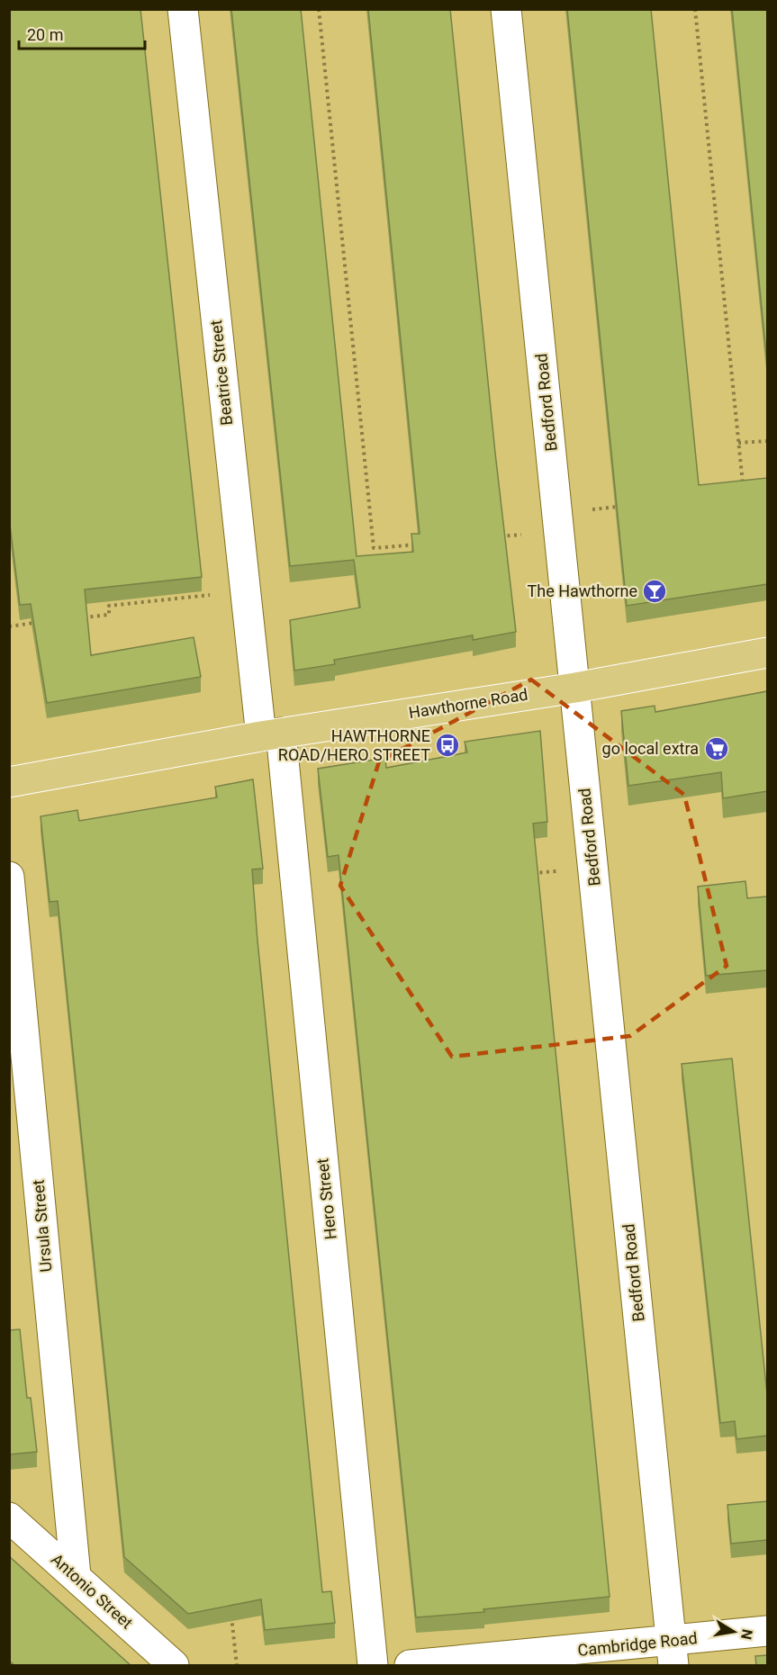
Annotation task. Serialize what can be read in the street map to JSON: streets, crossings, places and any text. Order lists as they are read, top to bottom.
{
  "streets": {
    "main road": ["Hawthorne Road"],
    "street": [
      "Beatrice Street",
      "Bedford Road",
      "Hero Street",
      "Ursula Street",
      "Antonio Street",
      "Cambridge Road"
    ]
  },
  "crossings": [
    ["Beatrice Street", "Hawthorne Road"],
    ["Beatrice Street", "Hero Street"],
    ["Bedford Road", "Hawthorne Road"],
    ["Bedford Road", "Cambridge Road"],
    ["Hawthorne Road", "Hero Street"],
    ["Ursula Street", "Antonio Street"]
  ],
  "places": {
    "bar": ["The Hawthorne"],
    "bus stop": ["HAWTHORNE ROAD/HERO STREET"],
    "supermarket": ["go local extra"]
  },
  "scale_bar": "20 m",
  "north": "right"
}
